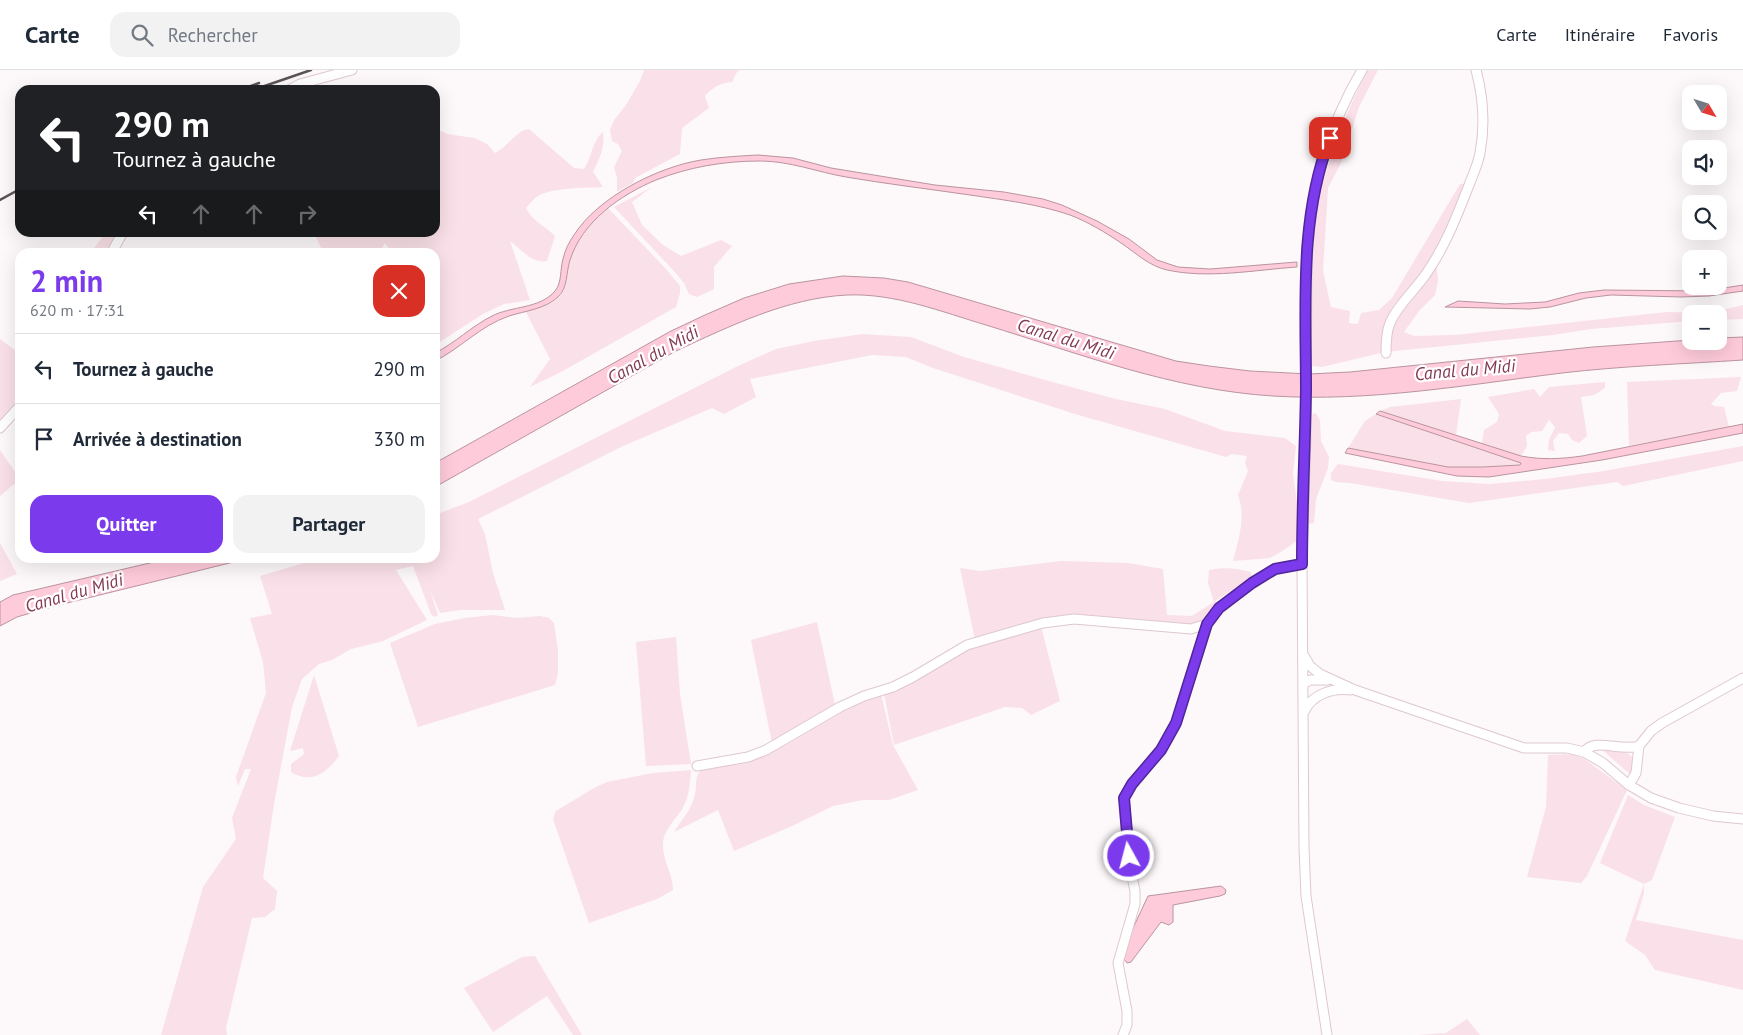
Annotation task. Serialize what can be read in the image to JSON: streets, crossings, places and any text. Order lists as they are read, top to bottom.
{
  "water": ["Canal du Midi"],
  "north": "bottom right",
  "page": {
    "header": "Carte",
    "search": "Rechercher",
    "nav": ["Carte", "Itinéraire", "Favoris"],
    "map_buttons": ["+", "−"],
    "turn": ["290 m", "Tournez à gauche"],
    "heading": ["2 min", "620 m · 17:31"],
    "list": [
      {
        "name": "Tournez à gauche",
        "value": "290 m"
      },
      {
        "name": "Arrivée à destination",
        "value": "330 m"
      }
    ],
    "buttons": ["Quitter", "Partager"]
  }
}
